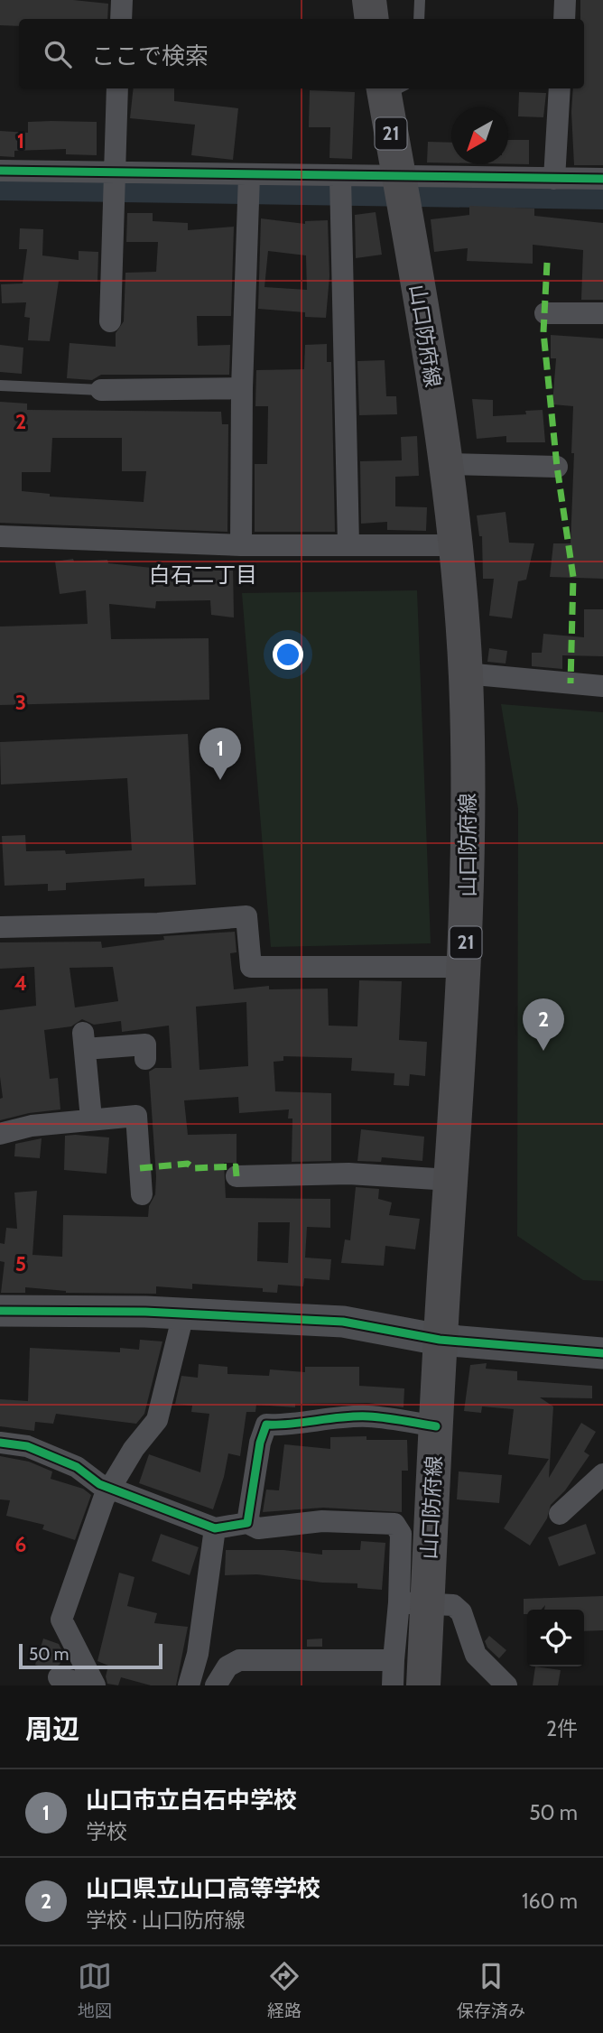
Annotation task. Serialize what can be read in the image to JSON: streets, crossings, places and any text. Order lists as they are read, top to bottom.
{
  "streets": {
    "main road": ["21", "山口防府線"]
  },
  "districts": ["白石二丁目"],
  "scale_bar": "50 m",
  "north": "bottom left",
  "page": {
    "search": "ここで検索",
    "pins": ["1", "2"],
    "scale": "50 m",
    "heading": ["周辺", "2件"],
    "list": [
      {
        "mark": "1",
        "name": "山口市立白石中学校",
        "note": "学校",
        "value": "50 m"
      },
      {
        "mark": "2",
        "name": "山口県立山口高等学校",
        "note": "学校 · 山口防府線",
        "value": "160 m"
      }
    ],
    "nav": ["地図", "経路", "保存済み"]
  },
  "grid": {
    "rows": [
      "1",
      "2",
      "3",
      "4",
      "5",
      "6"
    ]
  }
}
